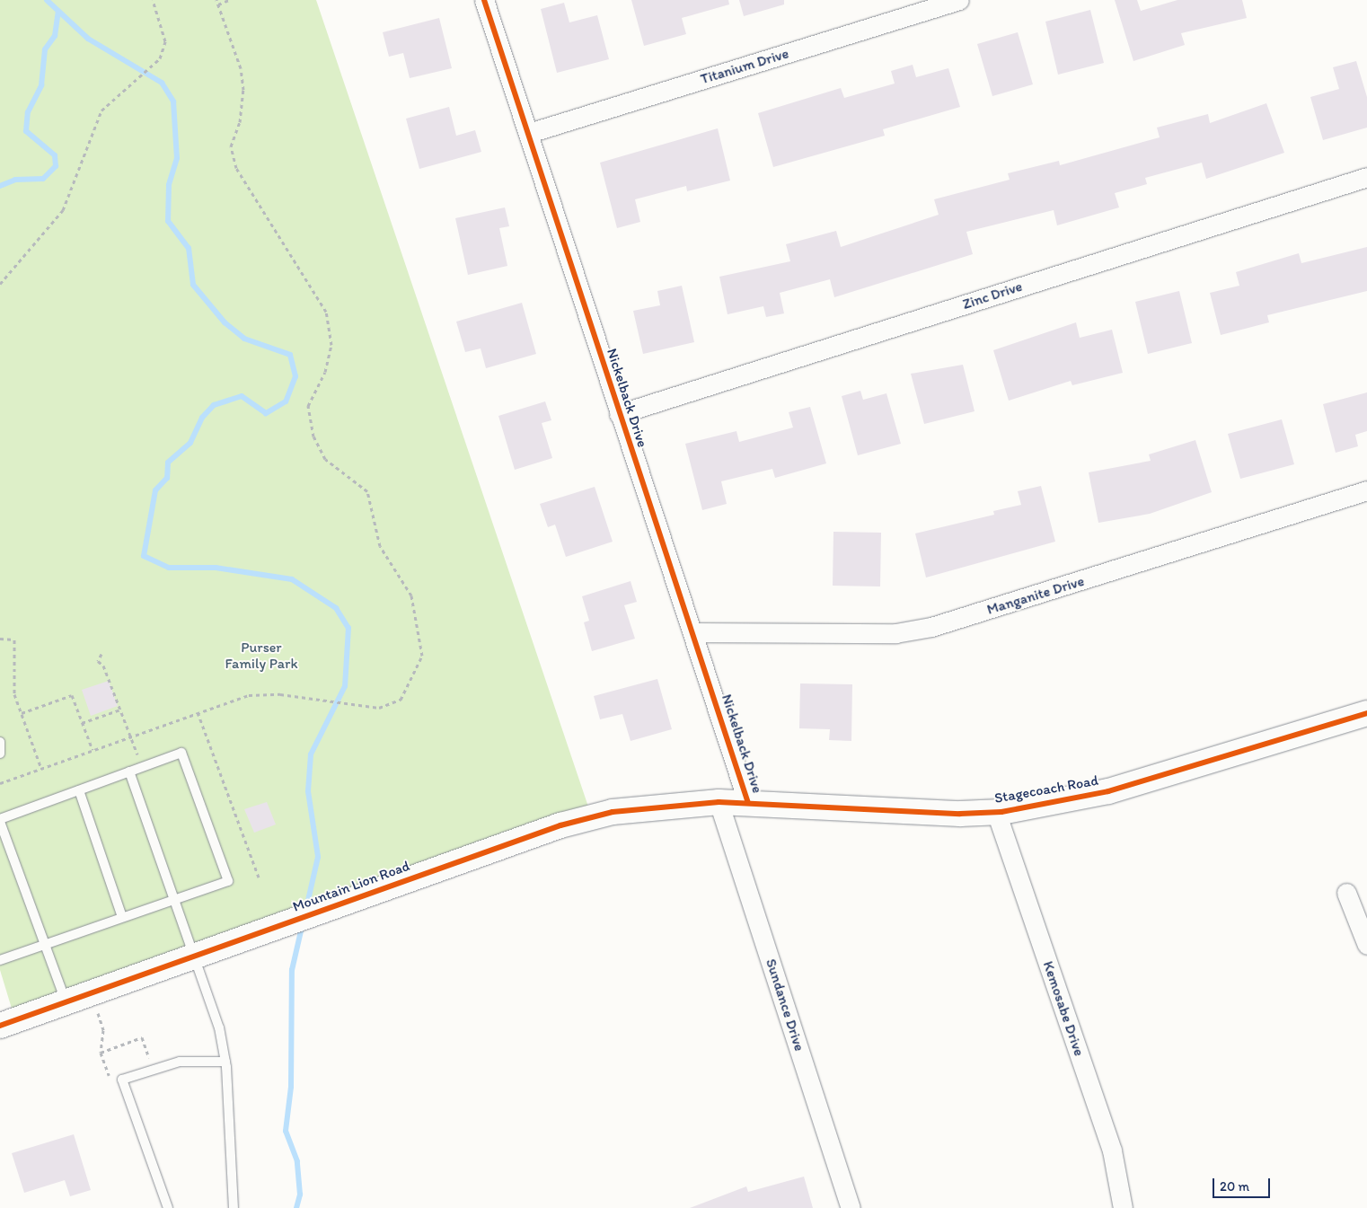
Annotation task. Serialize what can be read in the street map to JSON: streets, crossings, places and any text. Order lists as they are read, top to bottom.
{
  "streets": {
    "street": [
      "Titanium Drive",
      "Zinc Drive",
      "Nickelback Drive",
      "Manganite Drive",
      "Stagecoach Road",
      "Mountain Lion Road",
      "Sundance Drive",
      "Kemosabe Drive"
    ]
  },
  "crossings": [
    ["Titanium Drive", "Nickelback Drive"],
    ["Zinc Drive", "Nickelback Drive"],
    ["Nickelback Drive", "Manganite Drive"],
    ["Nickelback Drive", "Stagecoach Road"],
    ["Stagecoach Road", "Mountain Lion Road"],
    ["Stagecoach Road", "Sundance Drive"],
    ["Stagecoach Road", "Kemosabe Drive"],
    ["Mountain Lion Road", "Sundance Drive"]
  ],
  "parks": ["Purser Family Park"],
  "scale_bar": "20 m"
}
